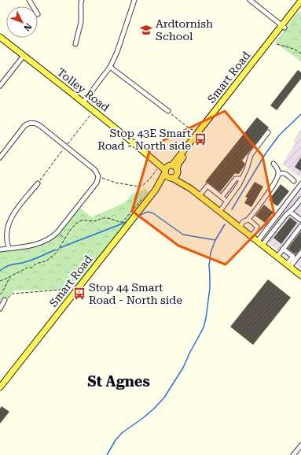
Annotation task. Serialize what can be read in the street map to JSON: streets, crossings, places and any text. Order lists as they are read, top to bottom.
{
  "streets": {
    "main road": ["Smart Road", "Tolley Road"]
  },
  "crossings": [
    ["Smart Road", "Tolley Road"]
  ],
  "districts": ["St Agnes"],
  "places": {
    "school or university": ["Ardtornish School"],
    "bus stop": ["Stop 43E Smart Road - North side", "Stop 44 Smart Road - North side"]
  },
  "north": "bottom right"
}
